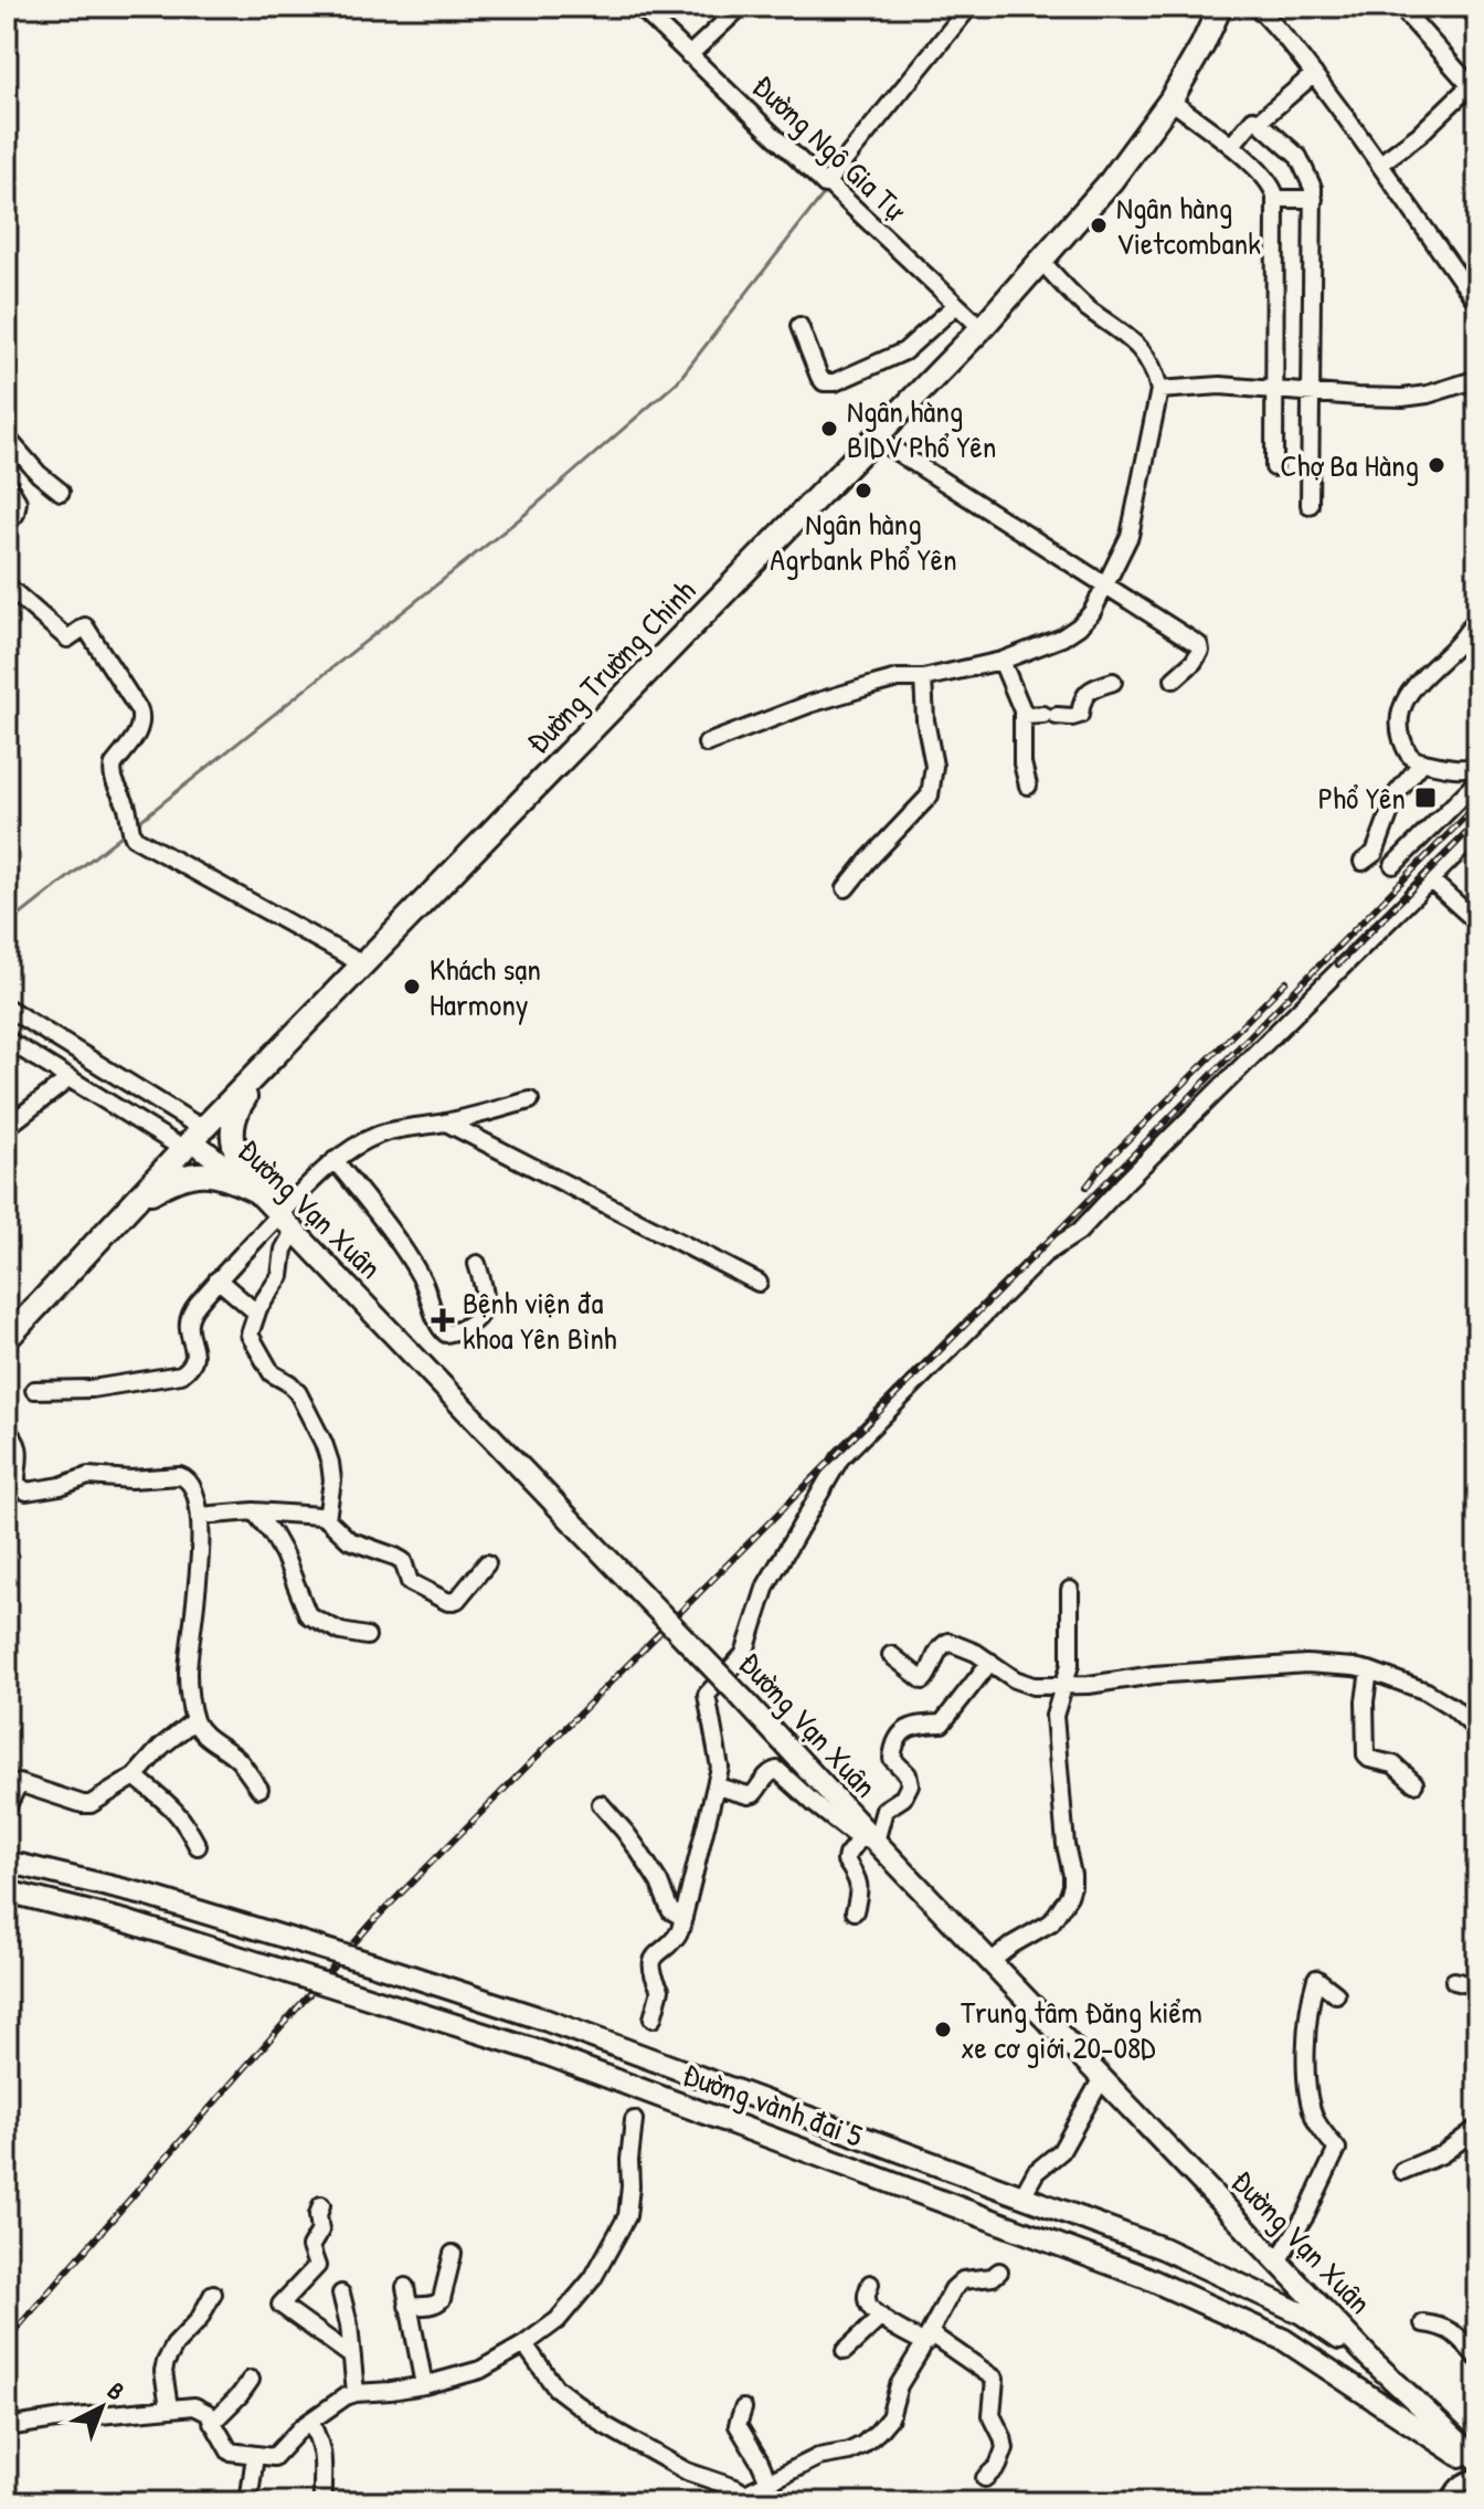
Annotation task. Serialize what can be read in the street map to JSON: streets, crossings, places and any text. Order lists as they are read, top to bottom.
{
  "streets": {
    "highway": ["Đường Trường Chinh"],
    "main road": ["Đường Vạn Xuân", "Đường vành đai 5"],
    "street": ["Đường Ngô Gia Tự"]
  },
  "crossings": [
    ["Đường Ngô Gia Tự", "Đường Trường Chinh"],
    ["Đường Trường Chinh", "Đường Vạn Xuân"],
    ["Đường Vạn Xuân", "Đường vành đai 5"]
  ],
  "places": {
    "other": [
      "Ngân hàng Vietcombank",
      "Ngân hàng BIDV Phổ Yên",
      "Chợ Ba Hàng",
      "Ngân hàng Agrbank Phổ Yên",
      "Khách sạn Harmony",
      "Trung tâm Đăng kiểm xe cơ giới 20-08D"
    ],
    "transit": ["Phổ Yên"],
    "health": ["Bệnh viện đa khoa Yên Bình"]
  },
  "north": "top right"
}
